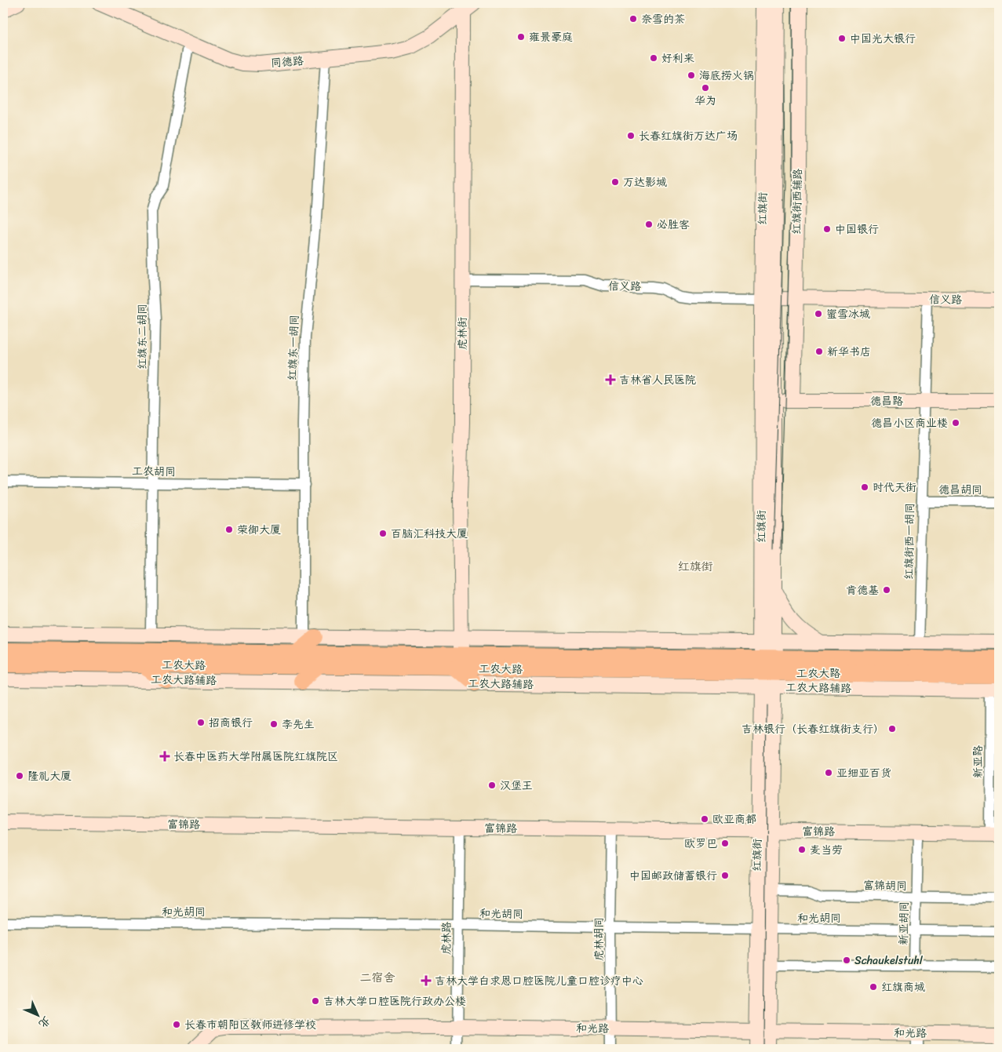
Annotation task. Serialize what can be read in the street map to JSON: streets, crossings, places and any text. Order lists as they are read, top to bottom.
{
  "streets": {
    "main road": ["工农大路"],
    "street": [
      "同德路",
      "红旗街西辅路",
      "红旗街",
      "信义路",
      "虎林街",
      "红旗东二胡同",
      "红旗东一胡同",
      "德昌路",
      "工农胡同",
      "德昌胡同",
      "红旗街西一胡同",
      "工农大路辅路",
      "新亚路",
      "富锦路",
      "富锦胡同",
      "和光胡同",
      "新亚胡同",
      "虎林路",
      "虎林胡同",
      "和光路"
    ]
  },
  "crossings": [
    ["同德路", "虎林街"],
    ["同德路", "红旗东二胡同"],
    ["同德路", "红旗东一胡同"],
    ["红旗街西辅路", "信义路"],
    ["红旗街西辅路", "德昌路"],
    ["红旗街", "信义路"],
    ["红旗街", "德昌路"],
    ["红旗街", "工农大路"],
    ["红旗街", "工农大路辅路"],
    ["红旗街", "富锦路"],
    ["红旗街", "富锦胡同"],
    ["红旗街", "和光胡同"],
    ["红旗街", "和光路"],
    ["信义路", "虎林街"],
    ["信义路", "红旗街西一胡同"],
    ["虎林街", "工农大路"],
    ["红旗东二胡同", "工农胡同"],
    ["红旗东一胡同", "工农胡同"],
    ["德昌路", "红旗街西一胡同"],
    ["德昌胡同", "红旗街西一胡同"],
    ["工农大路", "工农大路辅路"],
    ["工农大路辅路", "新亚路"],
    ["新亚路", "富锦路"],
    ["富锦路", "新亚胡同"],
    ["富锦路", "虎林路"],
    ["富锦路", "虎林胡同"],
    ["富锦胡同", "新亚胡同"],
    ["和光胡同", "新亚胡同"],
    ["和光胡同", "虎林路"],
    ["和光胡同", "虎林胡同"],
    ["虎林路", "和光路"],
    ["虎林胡同", "和光路"]
  ],
  "districts": ["红旗街", "二宿舍"],
  "places": {
    "other": [
      "奈雪的茶",
      "雍景豪庭",
      "中国光大银行",
      "好利来",
      "海底捞火锅",
      "华为",
      "长春红旗街万达广场",
      "万达影城",
      "必胜客",
      "中国银行",
      "蜜雪冰城",
      "新华书店",
      "德昌小区商业楼",
      "时代天街",
      "荣御大厦",
      "百脑汇科技大厦",
      "肯德基",
      "招商银行",
      "李先生",
      "吉林银行（长春红旗街支行）",
      "亚细亚百货",
      "隆礼大厦",
      "汉堡王",
      "欧亚商都",
      "欧罗巴",
      "麦当劳",
      "中国邮政储蓄银行",
      "Schaukelstuhl",
      "红旗商城",
      "吉林大学口腔医院行政办公楼",
      "长春市朝阳区教师进修学校"
    ],
    "health": ["吉林省人民医院", "长春中医药大学附属医院红旗院区", "吉林大学白求恩口腔医院儿童口腔诊疗中心"]
  },
  "north": "bottom right"
}
